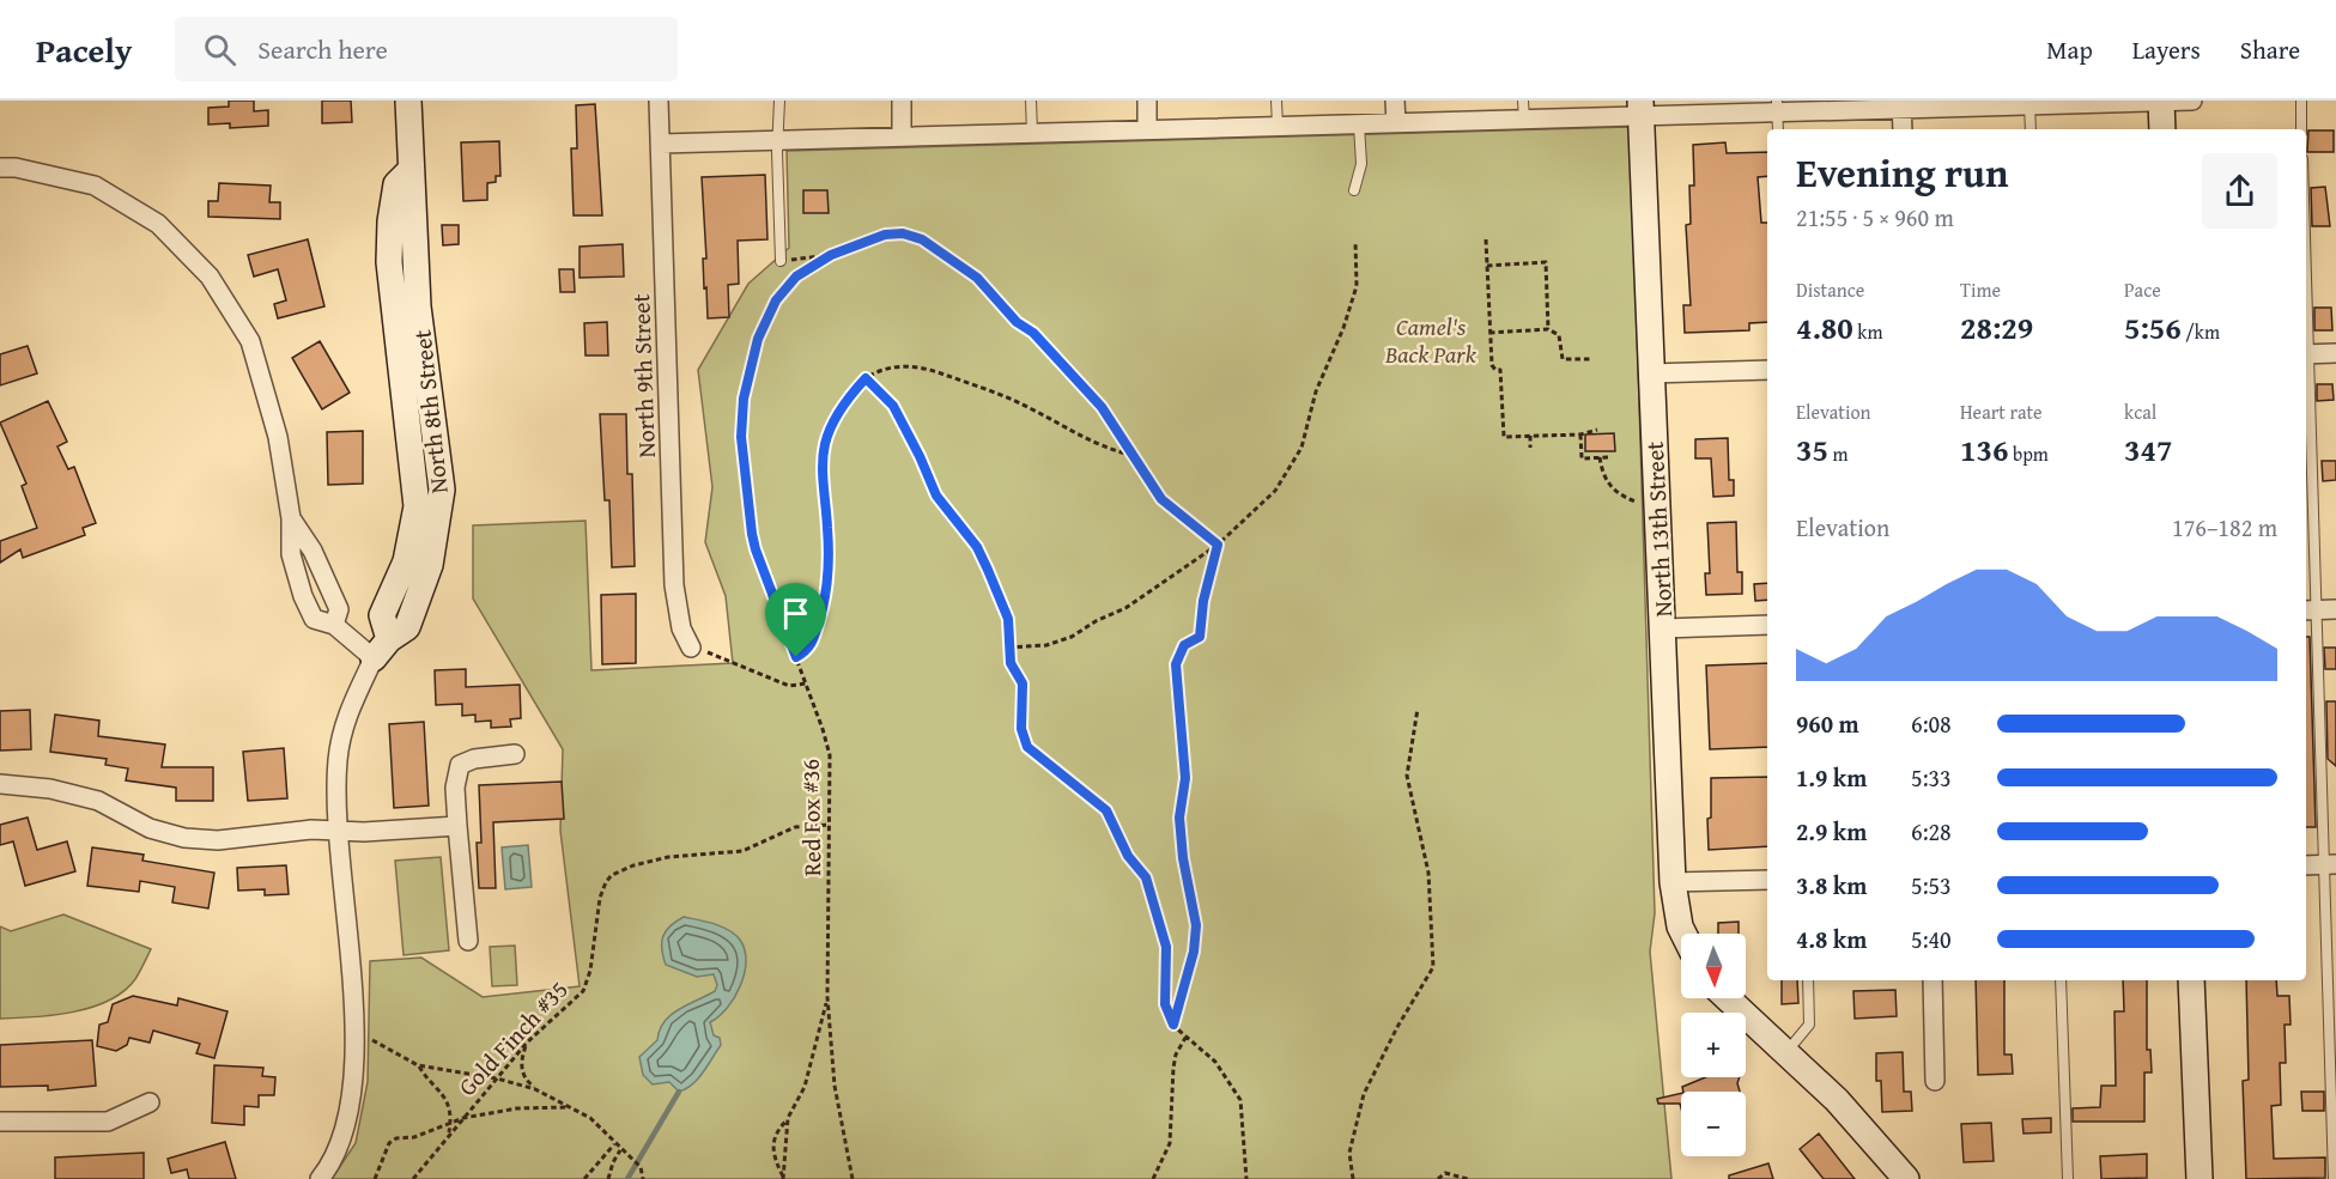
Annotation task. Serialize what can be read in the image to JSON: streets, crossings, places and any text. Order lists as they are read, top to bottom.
{
  "streets": {
    "street": ["North 9th Street", "North 8th Street", "North 13th Street"],
    "path": ["Red Fox #36", "Gold Finch #35"]
  },
  "crossings": [
    ["Red Fox #36", "Gold Finch #35"]
  ],
  "parks": ["Camel's Back Park"],
  "north": "bottom",
  "page": {
    "header": "Pacely",
    "search": "Search here",
    "nav": ["Map", "Layers", "Share"],
    "heading": ["Evening run", "21:55 · 5 × 960 m"],
    "stats": [
      ["Distance", "4.80 km"],
      ["Time", "28:29"],
      ["Pace", "5:56 /km"],
      ["Elevation", "35 m"],
      ["Heart rate", "136 bpm"],
      ["kcal", "347"]
    ],
    "chart": ["Elevation", "176–182 m"],
    "list": [
      {
        "name": "960 m",
        "note": "6:08"
      },
      {
        "name": "1.9 km",
        "note": "5:33"
      },
      {
        "name": "2.9 km",
        "note": "6:28"
      },
      {
        "name": "3.8 km",
        "note": "5:53"
      },
      {
        "name": "4.8 km",
        "note": "5:40"
      }
    ],
    "map_buttons": ["+", "−"]
  }
}
